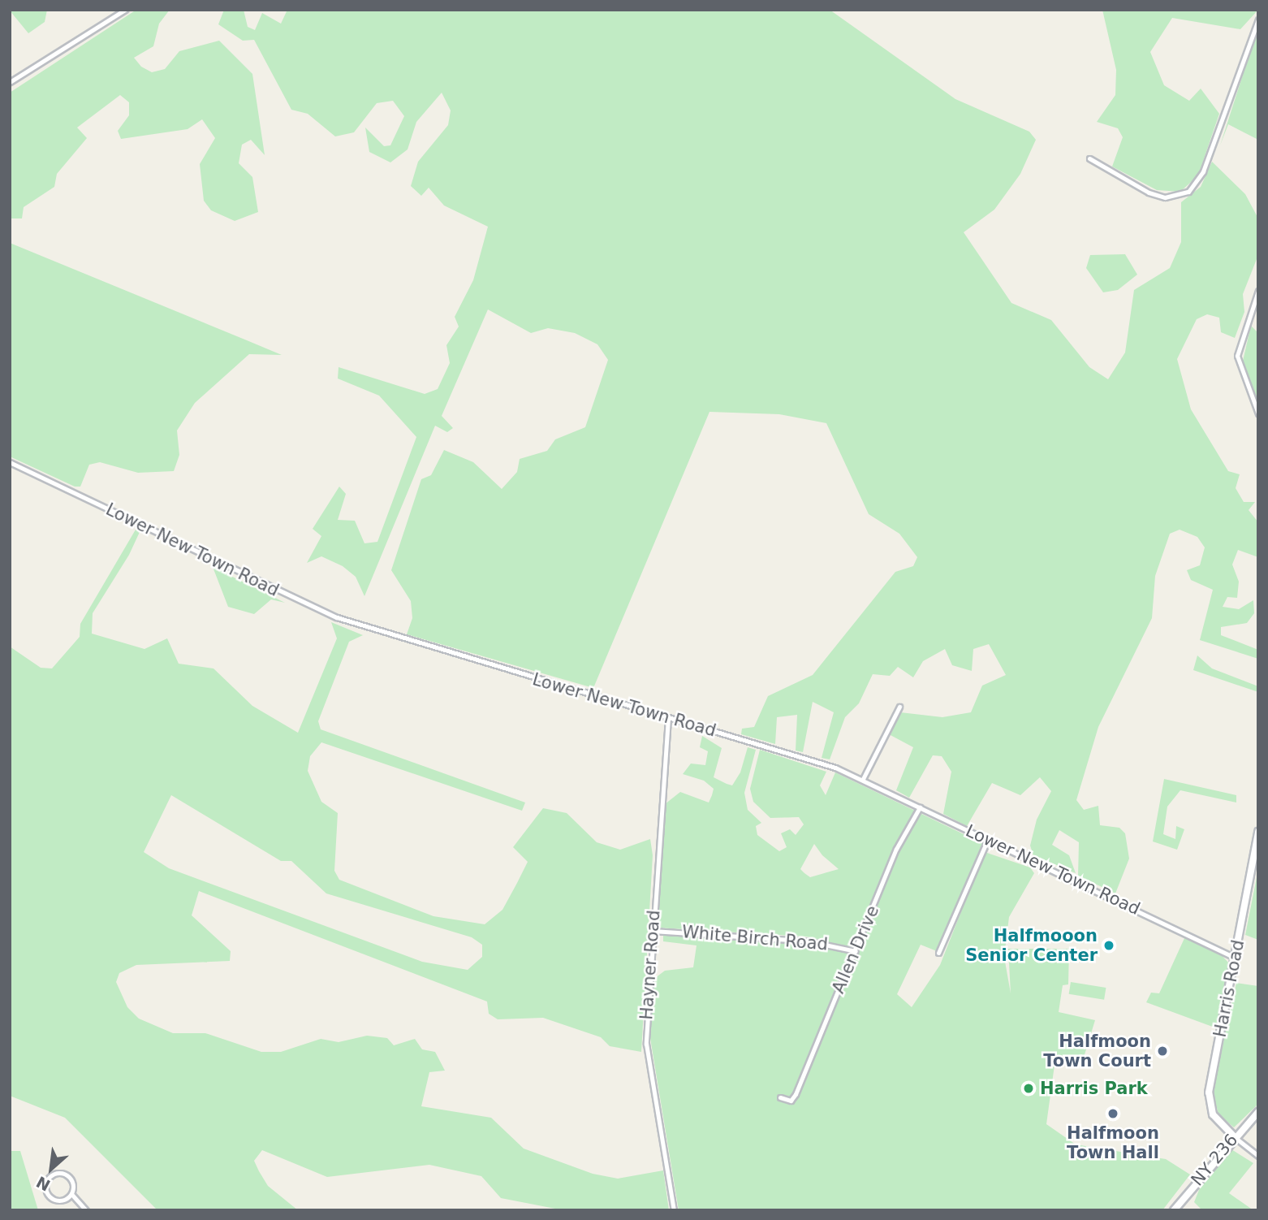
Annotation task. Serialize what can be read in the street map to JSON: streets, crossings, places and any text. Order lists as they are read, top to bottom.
{
  "streets": {
    "street": [
      "Lower New Town Road",
      "White Birch Road",
      "Allen Drive",
      "Hayner Road",
      "Harris Road",
      "NY 236"
    ]
  },
  "crossings": [
    ["Lower New Town Road", "Allen Drive"],
    ["Lower New Town Road", "Hayner Road"],
    ["Lower New Town Road", "Harris Road"],
    ["White Birch Road", "Allen Drive"],
    ["White Birch Road", "Hayner Road"],
    ["Harris Road", "NY 236"]
  ],
  "places": [
    "Halfmooon Senior Center",
    "Halfmoon Town Court",
    "Harris Park",
    "Halfmoon Town Hall"
  ],
  "north": "bottom left"
}
